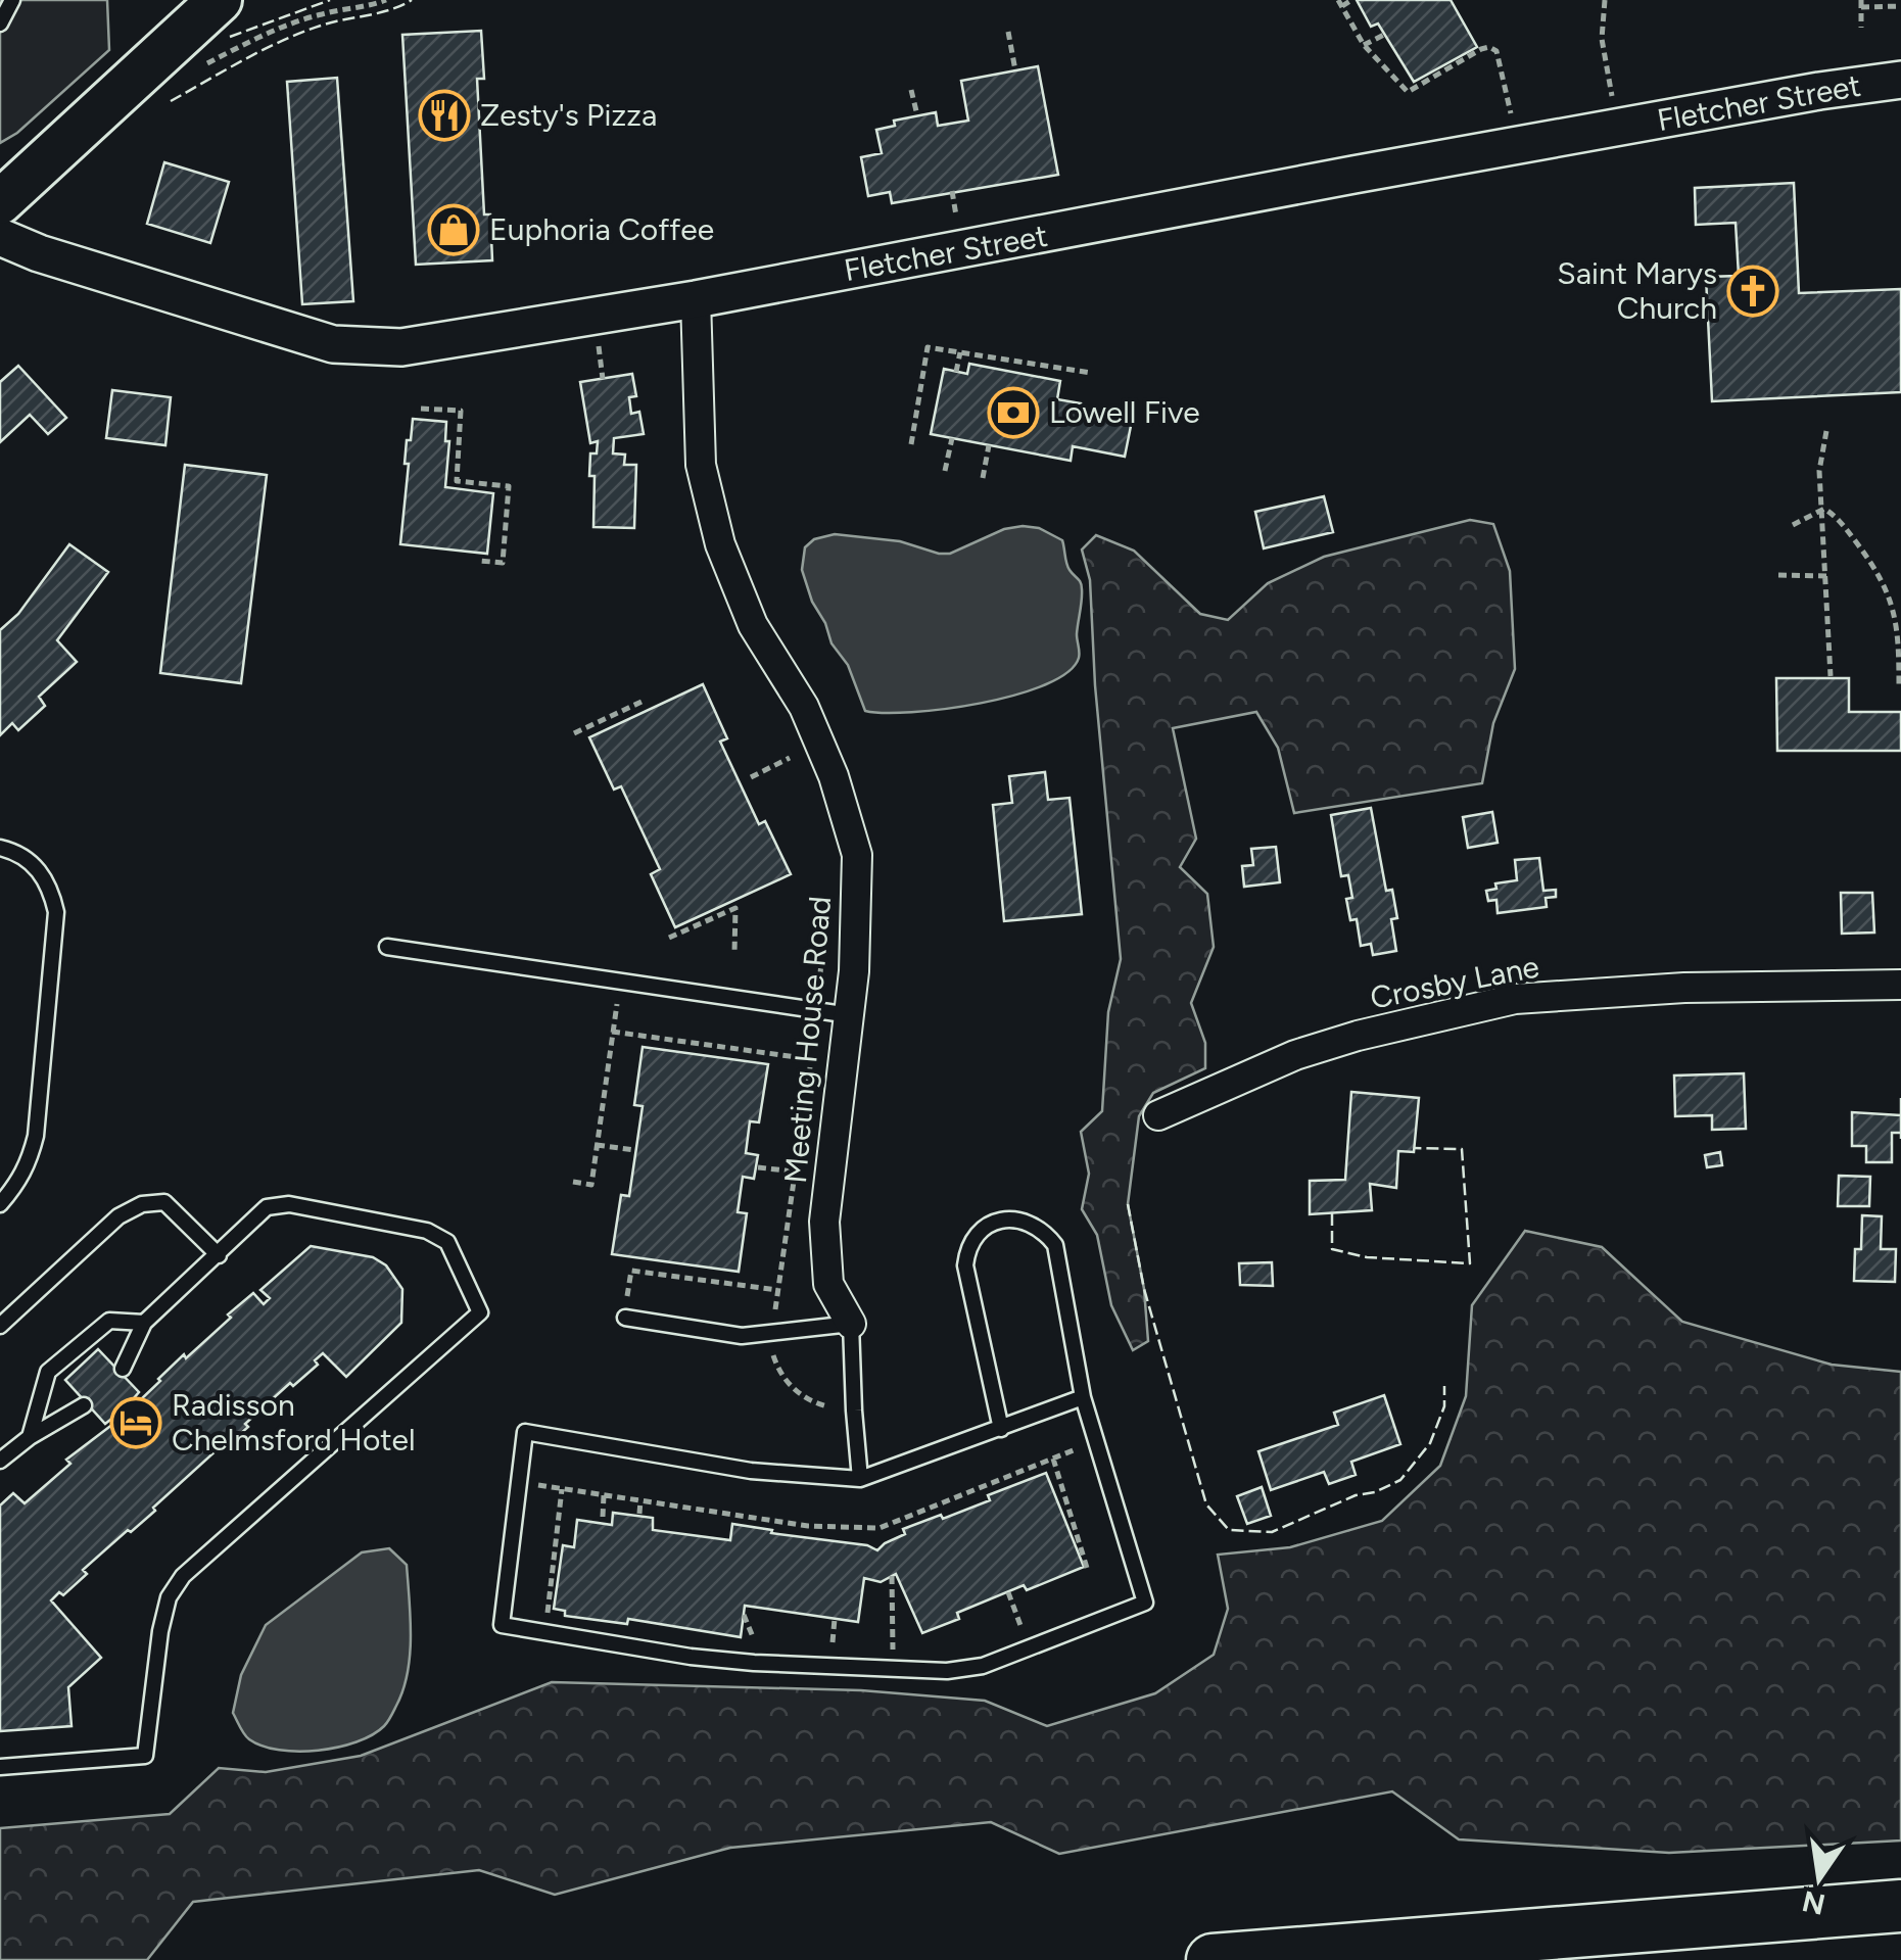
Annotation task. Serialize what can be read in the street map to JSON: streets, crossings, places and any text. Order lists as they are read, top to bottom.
{
  "streets": {
    "street": ["Fletcher Street", "Crosby Lane", "Meeting House Road"]
  },
  "crossings": [
    ["Fletcher Street", "Meeting House Road"]
  ],
  "places": {
    "restaurant": ["Zesty's Pizza"],
    "shop": ["Euphoria Coffee"],
    "church": ["Saint Marys Church"],
    "bank": ["Lowell Five"],
    "hotel": ["Radisson Chelmsford Hotel"]
  },
  "north": "bottom"
}
